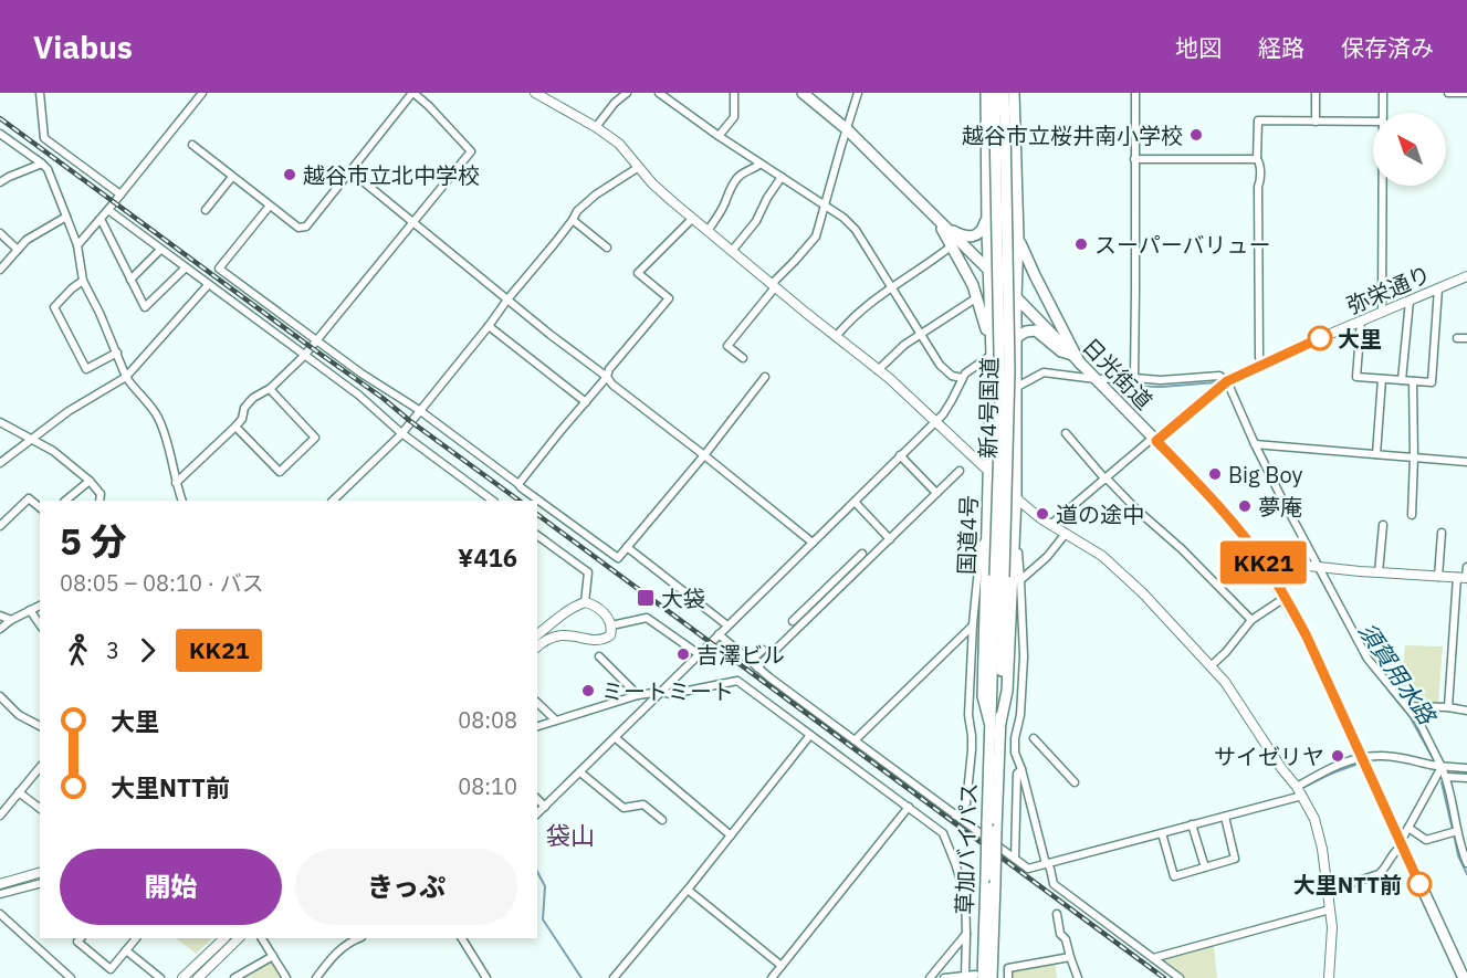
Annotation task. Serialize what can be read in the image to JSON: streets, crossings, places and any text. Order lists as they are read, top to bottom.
{
  "streets": {
    "main road": [
      "日光街道",
      "新4号国道",
      "国道4号",
      "草加バイパス"
    ],
    "street": ["弥栄通り"]
  },
  "crossings": [
    ["弥栄通り", "日光街道"],
    ["日光街道", "国道4号"],
    ["新4号国道", "国道4号"],
    ["新4号国道", "草加バイパス"],
    ["国道4号", "草加バイパス"]
  ],
  "districts": ["袋山"],
  "water": ["須賀用水路"],
  "places": {
    "other": [
      "越谷市立桜井南小学校",
      "越谷市立北中学校",
      "スーパーバリュー",
      "大里",
      "Big Boy",
      "夢庵",
      "道の途中",
      "吉澤ビル",
      "ミートミート",
      "サイゼリヤ",
      "大里NTT前"
    ],
    "transit": ["大袋"]
  },
  "lines": ["bus line KK21"],
  "north": "top left",
  "page": {
    "header": "Viabus",
    "nav": ["地図", "経路", "保存済み"],
    "on_map": "KK21",
    "heading": ["5 分", "08:05 – 08:10 · バス", "¥416"],
    "legs": ["3", "KK21"],
    "list": [
      {
        "name": "大里",
        "value": "08:08"
      },
      {
        "name": "大里NTT前",
        "value": "08:10"
      }
    ],
    "buttons": ["開始", "きっぷ"]
  }
}
